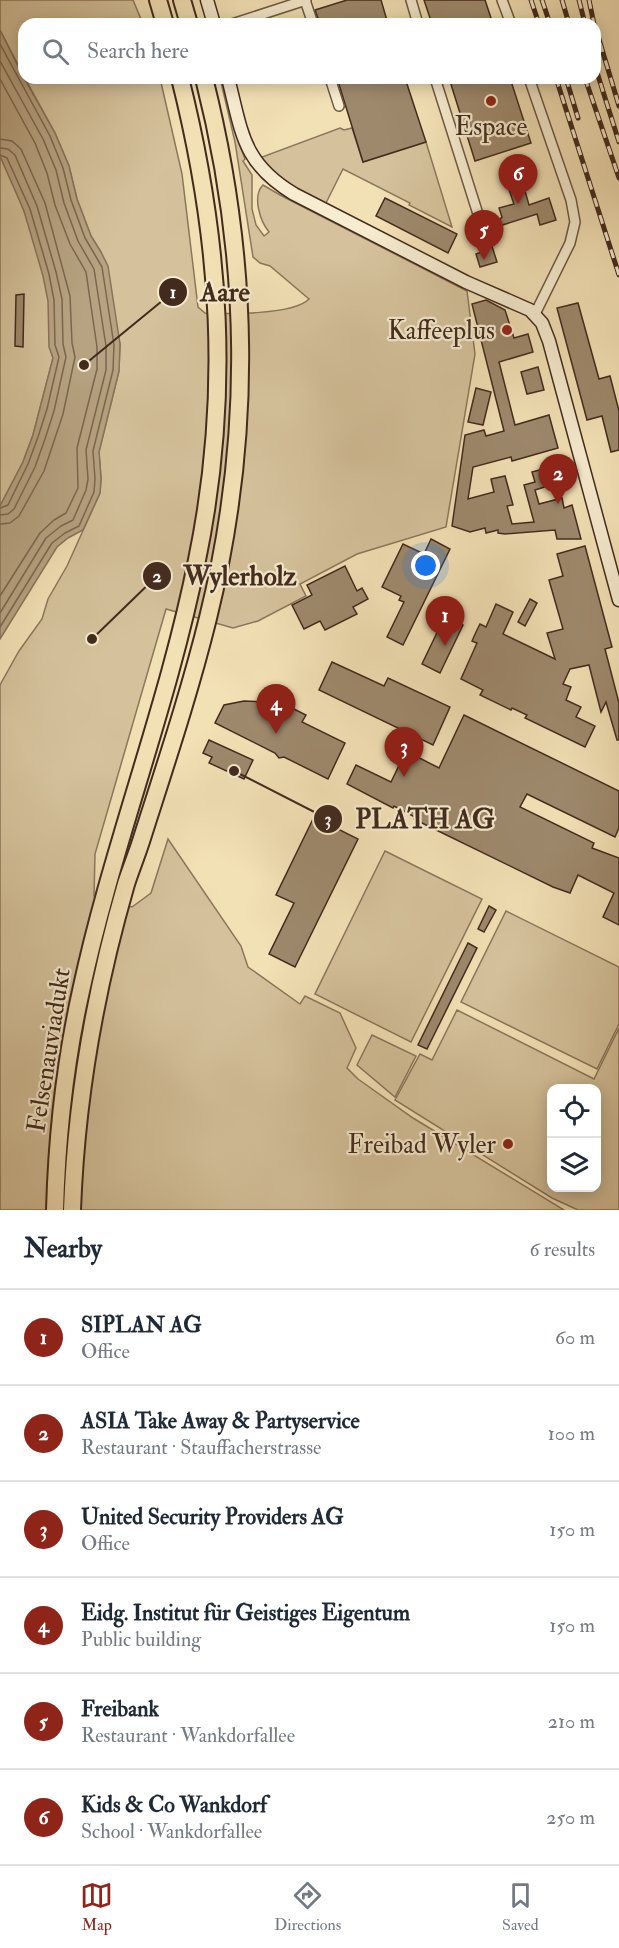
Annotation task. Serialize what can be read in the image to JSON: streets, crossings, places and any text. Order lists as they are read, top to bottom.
{
  "streets": {
    "highway": ["Felsenauviadukt"]
  },
  "places": [
    "Espace",
    "Kaffeeplus",
    "Aare",
    "Wylerholz",
    "PLATH AG",
    "Freibad Wyler"
  ],
  "page": {
    "search": "Search here",
    "pins": [
      "6",
      "5",
      "2",
      "1",
      "4",
      "3"
    ],
    "heading": ["Nearby", "6 results"],
    "list": [
      {
        "mark": "1",
        "name": "SIPLAN AG",
        "note": "Office",
        "value": "60 m"
      },
      {
        "mark": "2",
        "name": "ASIA Take Away & Partyservice",
        "note": "Restaurant · Stauffacherstrasse",
        "value": "100 m"
      },
      {
        "mark": "3",
        "name": "United Security Providers AG",
        "note": "Office",
        "value": "150 m"
      },
      {
        "mark": "4",
        "name": "Eidg. Institut für Geistiges Eigentum",
        "note": "Public building",
        "value": "150 m"
      },
      {
        "mark": "5",
        "name": "Freibank",
        "note": "Restaurant · Wankdorfallee",
        "value": "210 m"
      },
      {
        "mark": "6",
        "name": "Kids & Co Wankdorf",
        "note": "School · Wankdorfallee",
        "value": "250 m"
      }
    ],
    "nav": ["Map", "Directions", "Saved"]
  }
}
